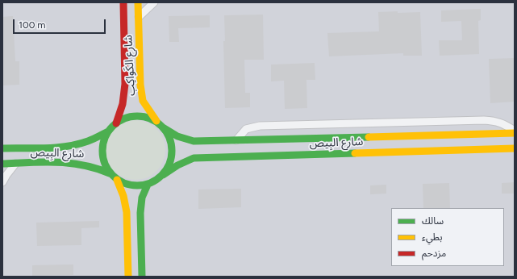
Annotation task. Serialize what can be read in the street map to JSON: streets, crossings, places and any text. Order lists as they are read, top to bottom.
{
  "streets": {
    "street": ["شارع الكَواكِب", "شارع البِيص"]
  },
  "crossings": [
    ["شارع الكَواكِب", "شارع البِيص"]
  ],
  "legend": ["سالك", "بطيء", "مزدحم"],
  "scale_bar": "100 m"
}
